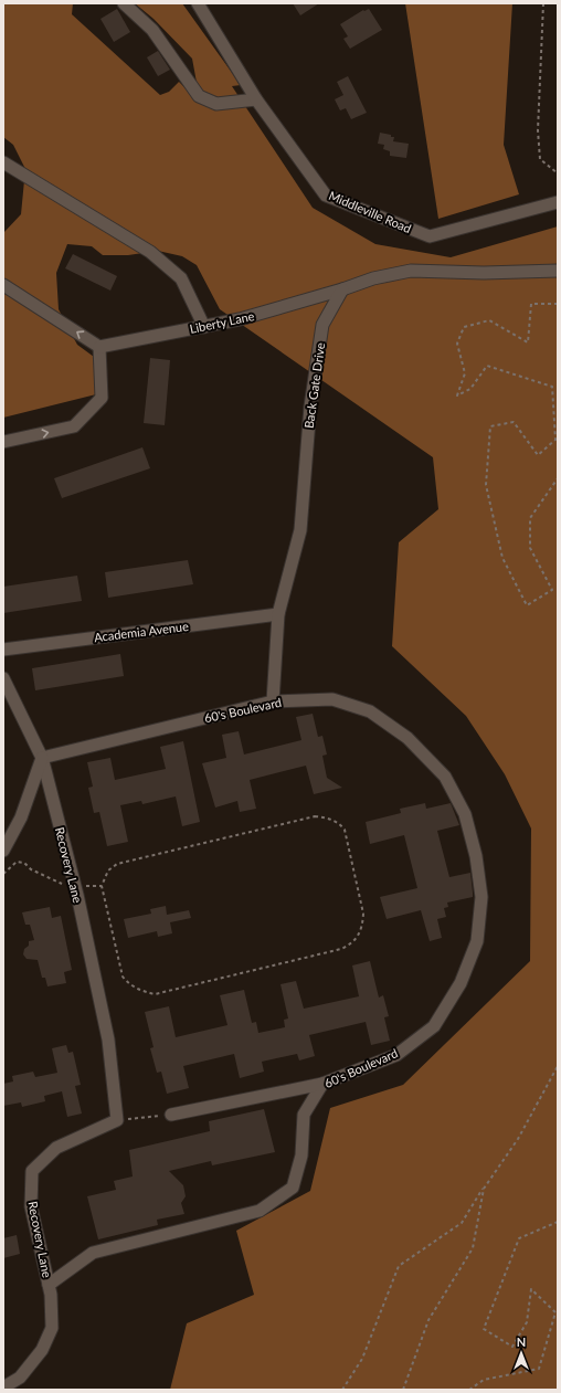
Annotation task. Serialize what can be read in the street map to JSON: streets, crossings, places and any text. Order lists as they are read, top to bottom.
{
  "streets": {
    "street": [
      "Middleville Road",
      "Liberty Lane",
      "Back Gate Drive",
      "Academia Avenue",
      "60's Boulevard",
      "Recovery Lane"
    ]
  },
  "crossings": [
    ["Liberty Lane", "Back Gate Drive"],
    ["Back Gate Drive", "Academia Avenue"],
    ["Back Gate Drive", "60's Boulevard"],
    ["60's Boulevard", "Recovery Lane"]
  ],
  "north": "top"
}
